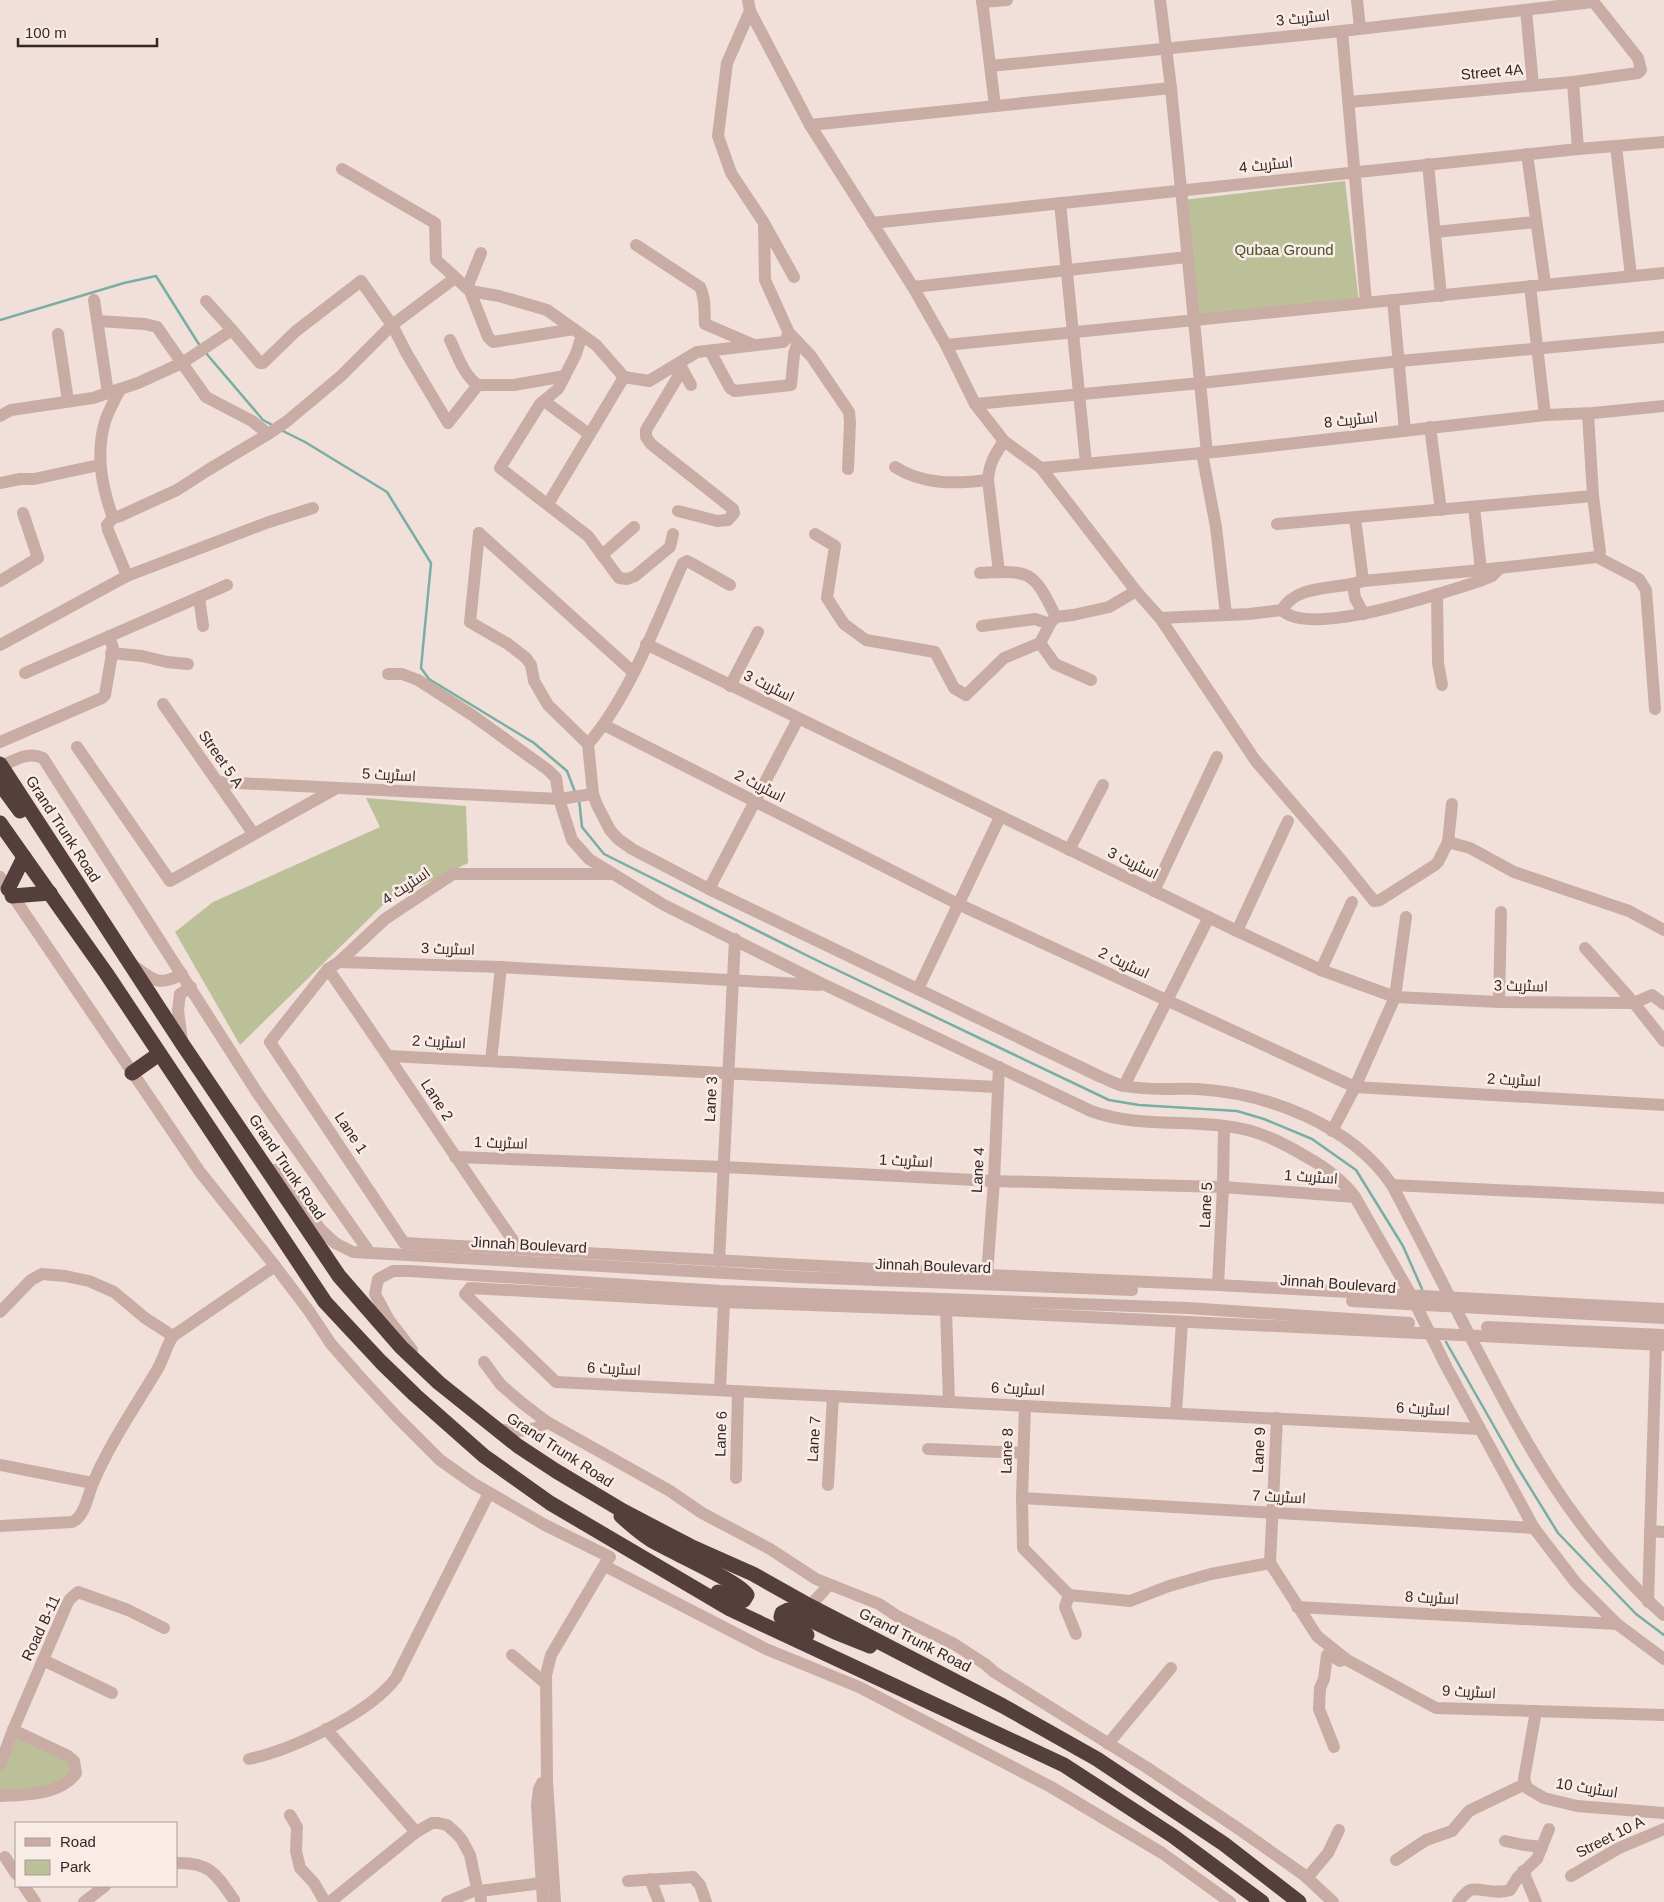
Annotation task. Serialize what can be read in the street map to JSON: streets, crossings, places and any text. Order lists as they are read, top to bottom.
{
  "streets": {
    "highway": ["Grand Trunk Road"],
    "street": [
      "اسٹریٹ 3",
      "Street 4A",
      "اسٹریٹ 4",
      "اسٹریٹ 8",
      "Street 5 A",
      "اسٹریٹ 5",
      "اسٹریٹ 2",
      "Lane 3",
      "Lane 2",
      "Lane 1",
      "اسٹریٹ 1",
      "Lane 4",
      "Lane 5",
      "Jinnah Boulevard",
      "اسٹریٹ 6",
      "Lane 6",
      "Lane 7",
      "Lane 9",
      "Lane 8",
      "اسٹریٹ 7",
      "Road B-11",
      "اسٹریٹ 9",
      "اسٹریٹ 10",
      "Street 10 A"
    ]
  },
  "crossings": [
    ["اسٹریٹ 3", "Street 4A"],
    ["اسٹریٹ 3", "اسٹریٹ 4"],
    ["اسٹریٹ 3", "Lane 3"],
    ["اسٹریٹ 4", "Lane 2"],
    ["اسٹریٹ 4", "Lane 1"],
    ["اسٹریٹ 8", "اسٹریٹ 9"],
    ["Street 5 A", "اسٹریٹ 5"],
    ["اسٹریٹ 2", "Lane 3"],
    ["اسٹریٹ 2", "Lane 2"],
    ["اسٹریٹ 2", "Lane 4"],
    ["Grand Trunk Road", "Jinnah Boulevard"],
    ["Lane 3", "اسٹریٹ 1"],
    ["Lane 2", "Lane 1"],
    ["Lane 2", "اسٹریٹ 1"],
    ["اسٹریٹ 1", "Lane 4"],
    ["اسٹریٹ 1", "Lane 5"],
    ["اسٹریٹ 6", "Lane 6"],
    ["اسٹریٹ 6", "Lane 7"],
    ["اسٹریٹ 6", "Lane 9"],
    ["اسٹریٹ 6", "Lane 8"],
    ["Lane 9", "اسٹریٹ 7"],
    ["Lane 8", "اسٹریٹ 7"]
  ],
  "parks": ["Qubaa Ground"],
  "legend": ["Road", "Park"],
  "scale_bar": "100 m"
}
